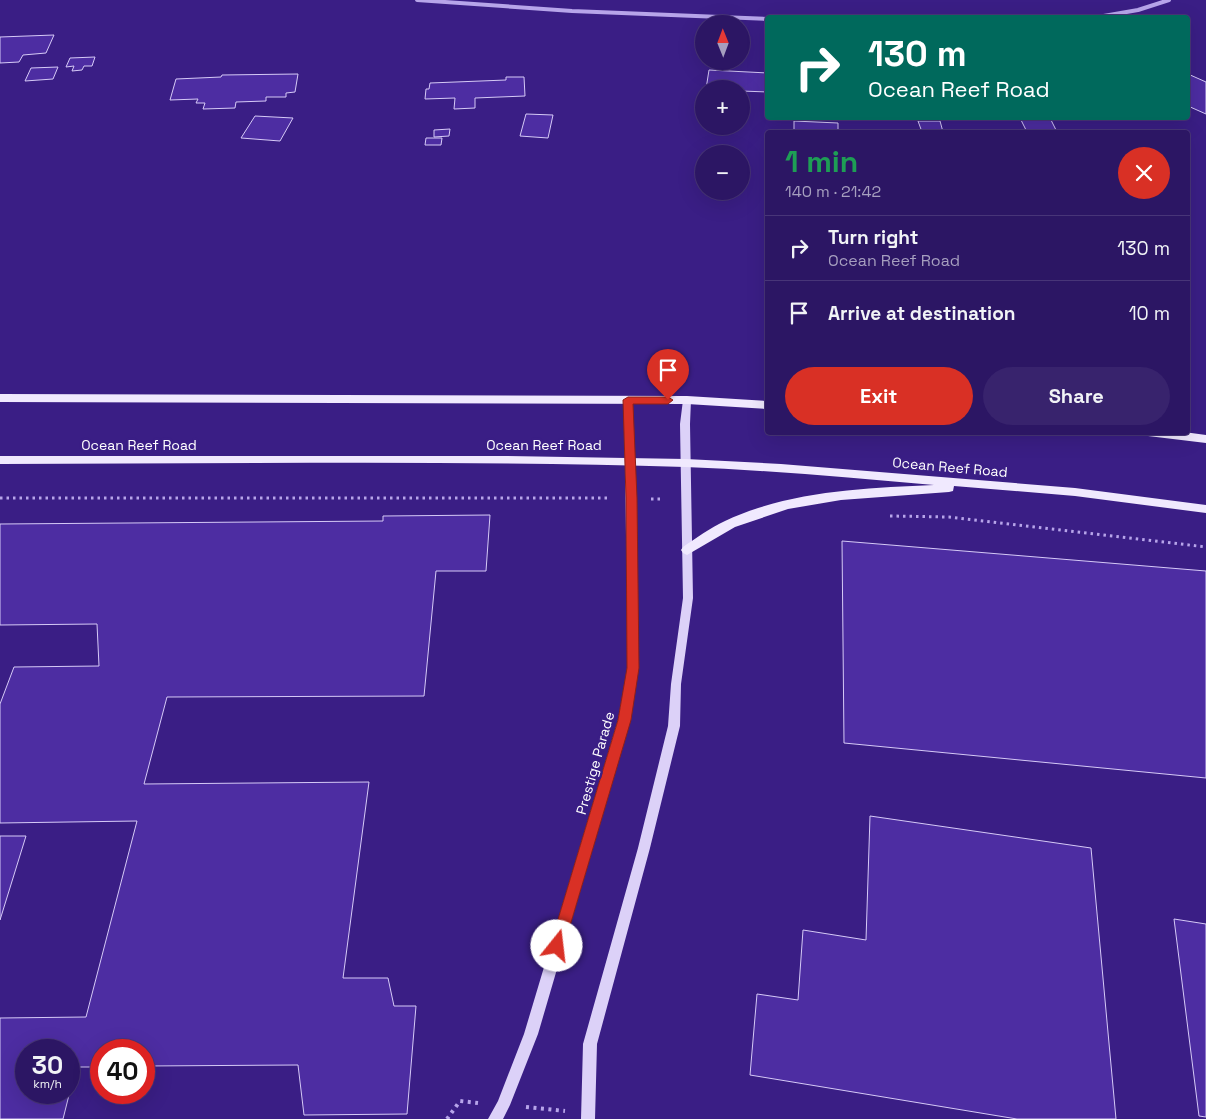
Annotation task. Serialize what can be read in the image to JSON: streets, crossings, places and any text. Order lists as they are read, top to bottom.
{
  "streets": {
    "main road": ["Ocean Reef Road"],
    "street": ["Prestige Parade"]
  },
  "crossings": [
    ["Ocean Reef Road", "Prestige Parade"]
  ],
  "north": "top",
  "page": {
    "map_buttons": ["+", "−"],
    "turn": ["130 m", "Ocean Reef Road"],
    "heading": ["1 min", "140 m · 21:42"],
    "list": [
      {
        "name": "Turn right",
        "note": "Ocean Reef Road",
        "value": "130 m"
      },
      {
        "name": "Arrive at destination",
        "value": "10 m"
      }
    ],
    "buttons": ["Exit", "Share"],
    "speed": "30 km/h",
    "limit": "40"
  }
}
